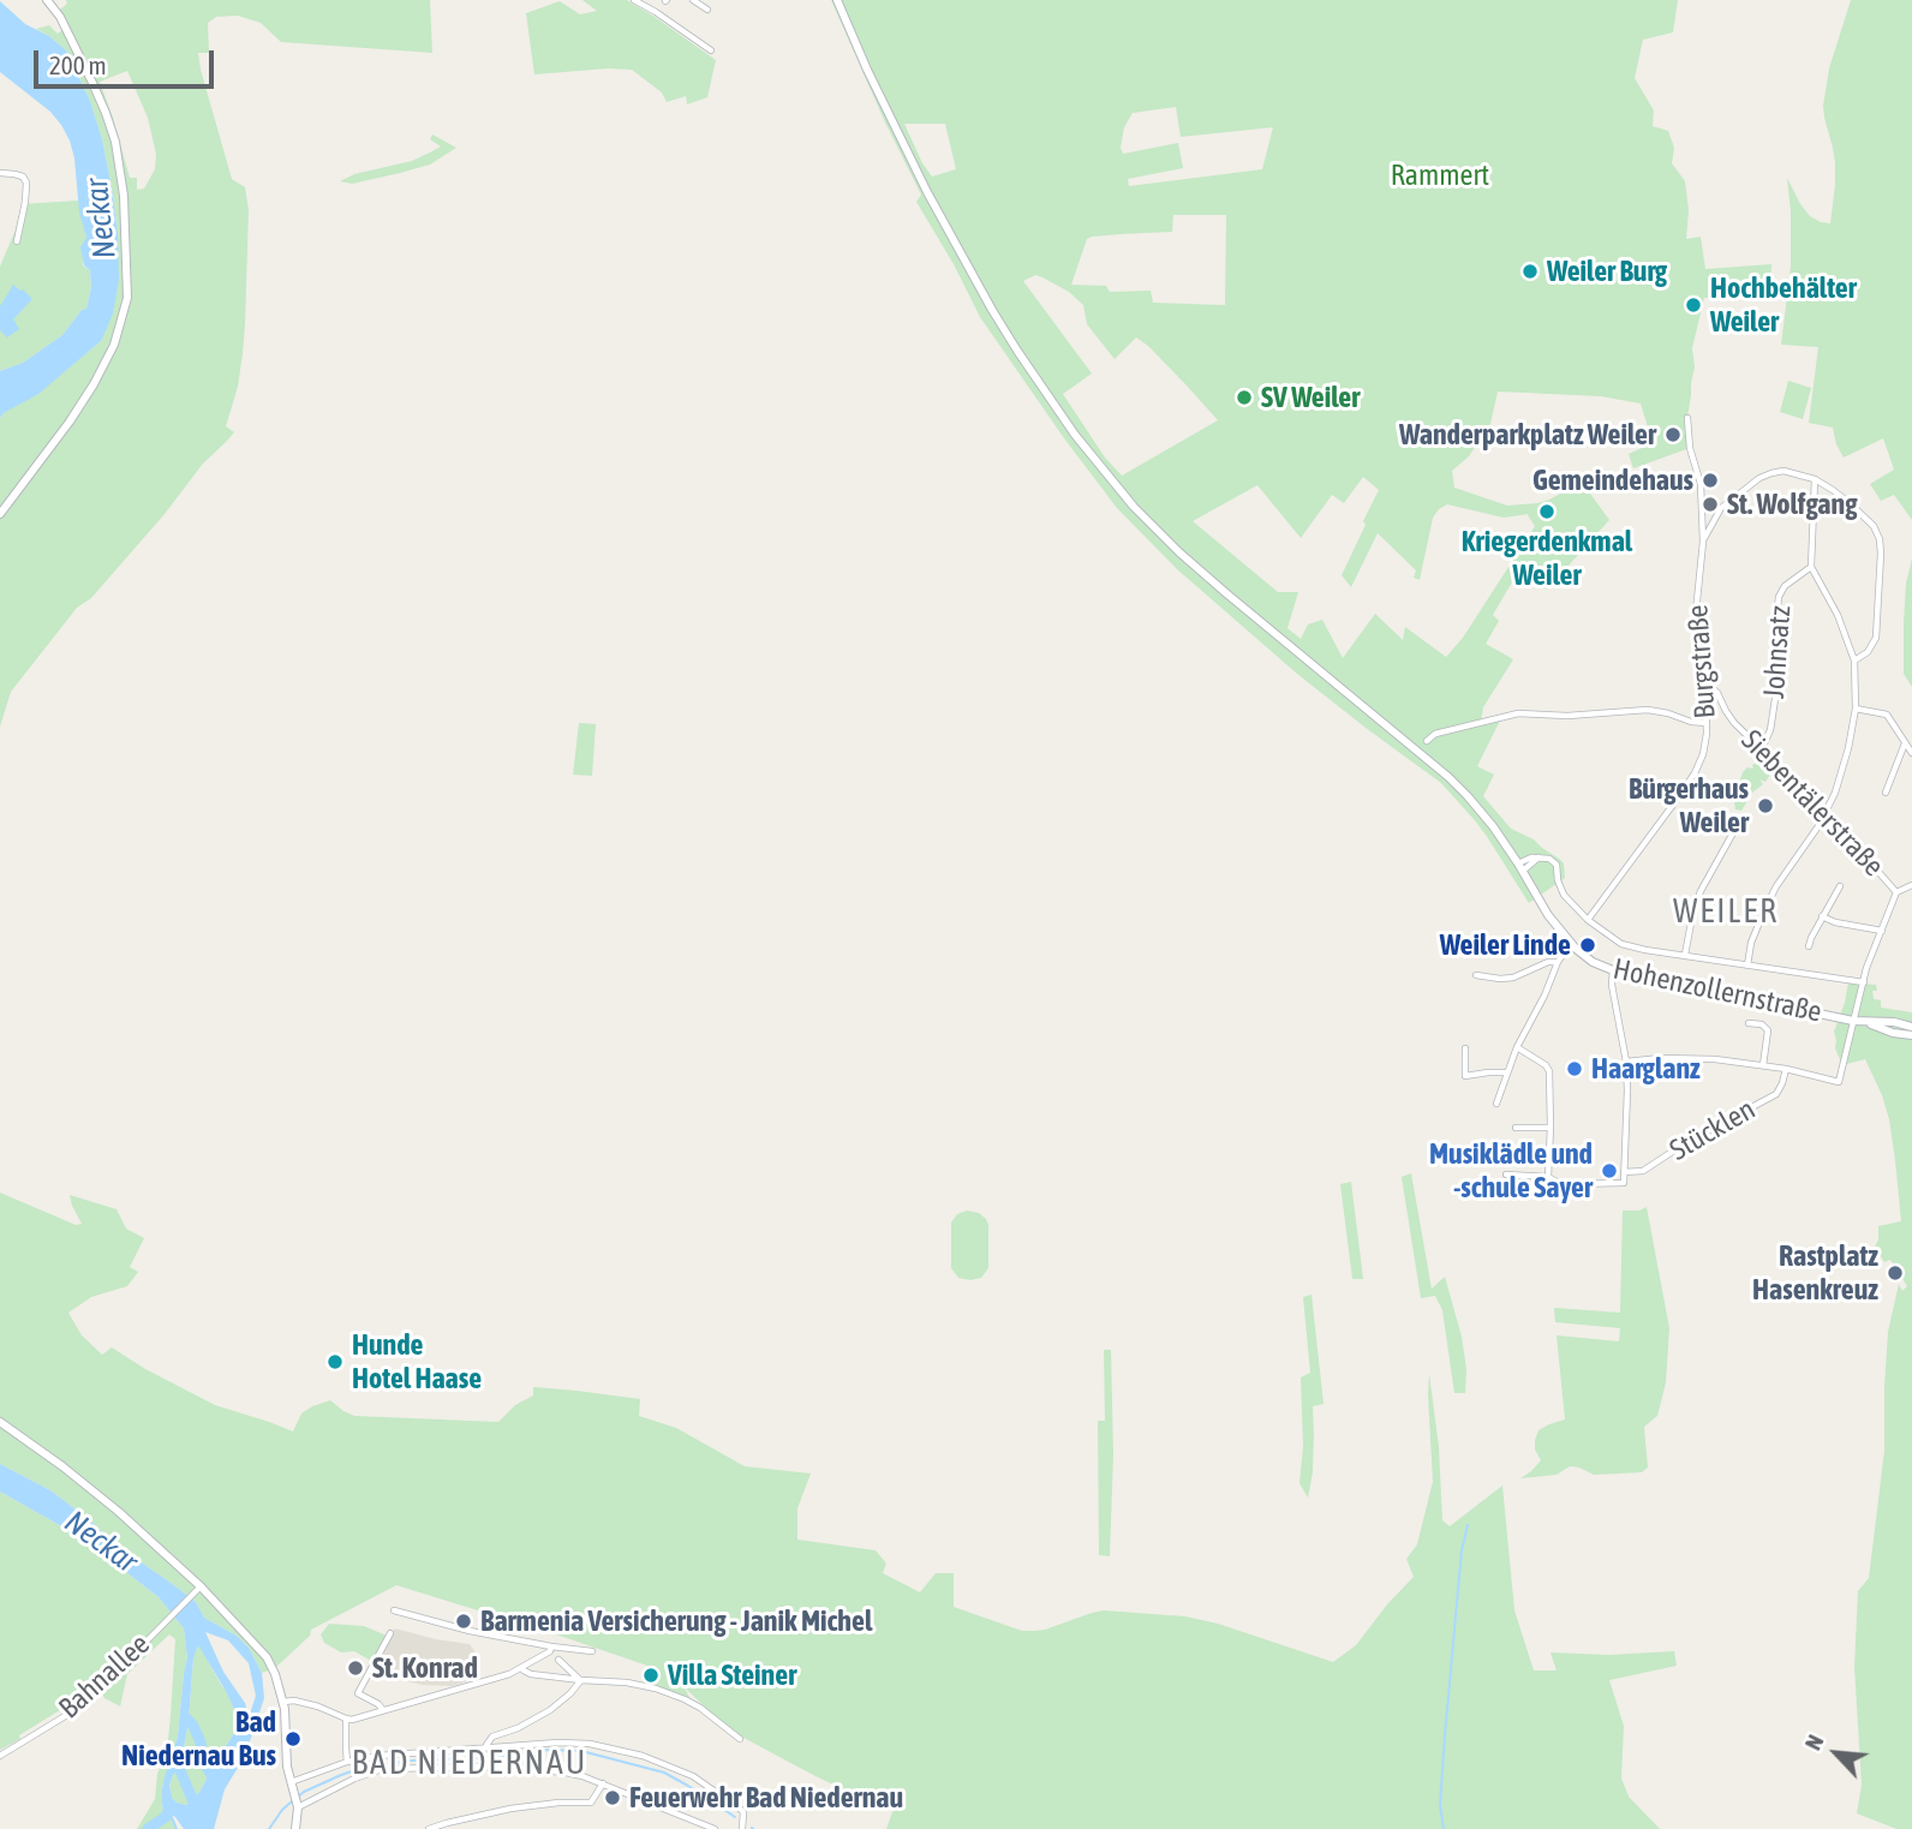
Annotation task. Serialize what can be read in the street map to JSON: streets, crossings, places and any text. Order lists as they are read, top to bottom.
{
  "streets": {
    "main road": ["Hohenzollernstraße"],
    "street": [
      "Johnsatz",
      "Burgstraße",
      "Siebentälerstraße",
      "Stücklen",
      "Bahnallee"
    ]
  },
  "crossings": [
    ["Johnsatz", "Siebentälerstraße"],
    ["Burgstraße", "Siebentälerstraße"],
    ["Siebentälerstraße", "Hohenzollernstraße"],
    ["Siebentälerstraße", "Stücklen"]
  ],
  "districts": ["WEILER", "BAD NIEDERNAU"],
  "water": ["Neckar"],
  "parks": ["Rammert"],
  "places": [
    "Weiler Burg",
    "Hochbehälter Weiler",
    "SV Weiler",
    "Wanderparkplatz Weiler",
    "Gemeindehaus",
    "St. Wolfgang",
    "Kriegerdenkmal Weiler",
    "Bürgerhaus Weiler",
    "Weiler Linde",
    "Haarglanz",
    "Musiklädle und -schule Sayer",
    "Rastplatz Hasenkreuz",
    "Hunde Hotel Haase",
    "Barmenia Versicherung - Janik Michel",
    "St. Konrad",
    "Villa Steiner",
    "Bad Niedernau Bus",
    "Feuerwehr Bad Niedernau"
  ],
  "scale_bar": "200 m",
  "north": "top left"
}
